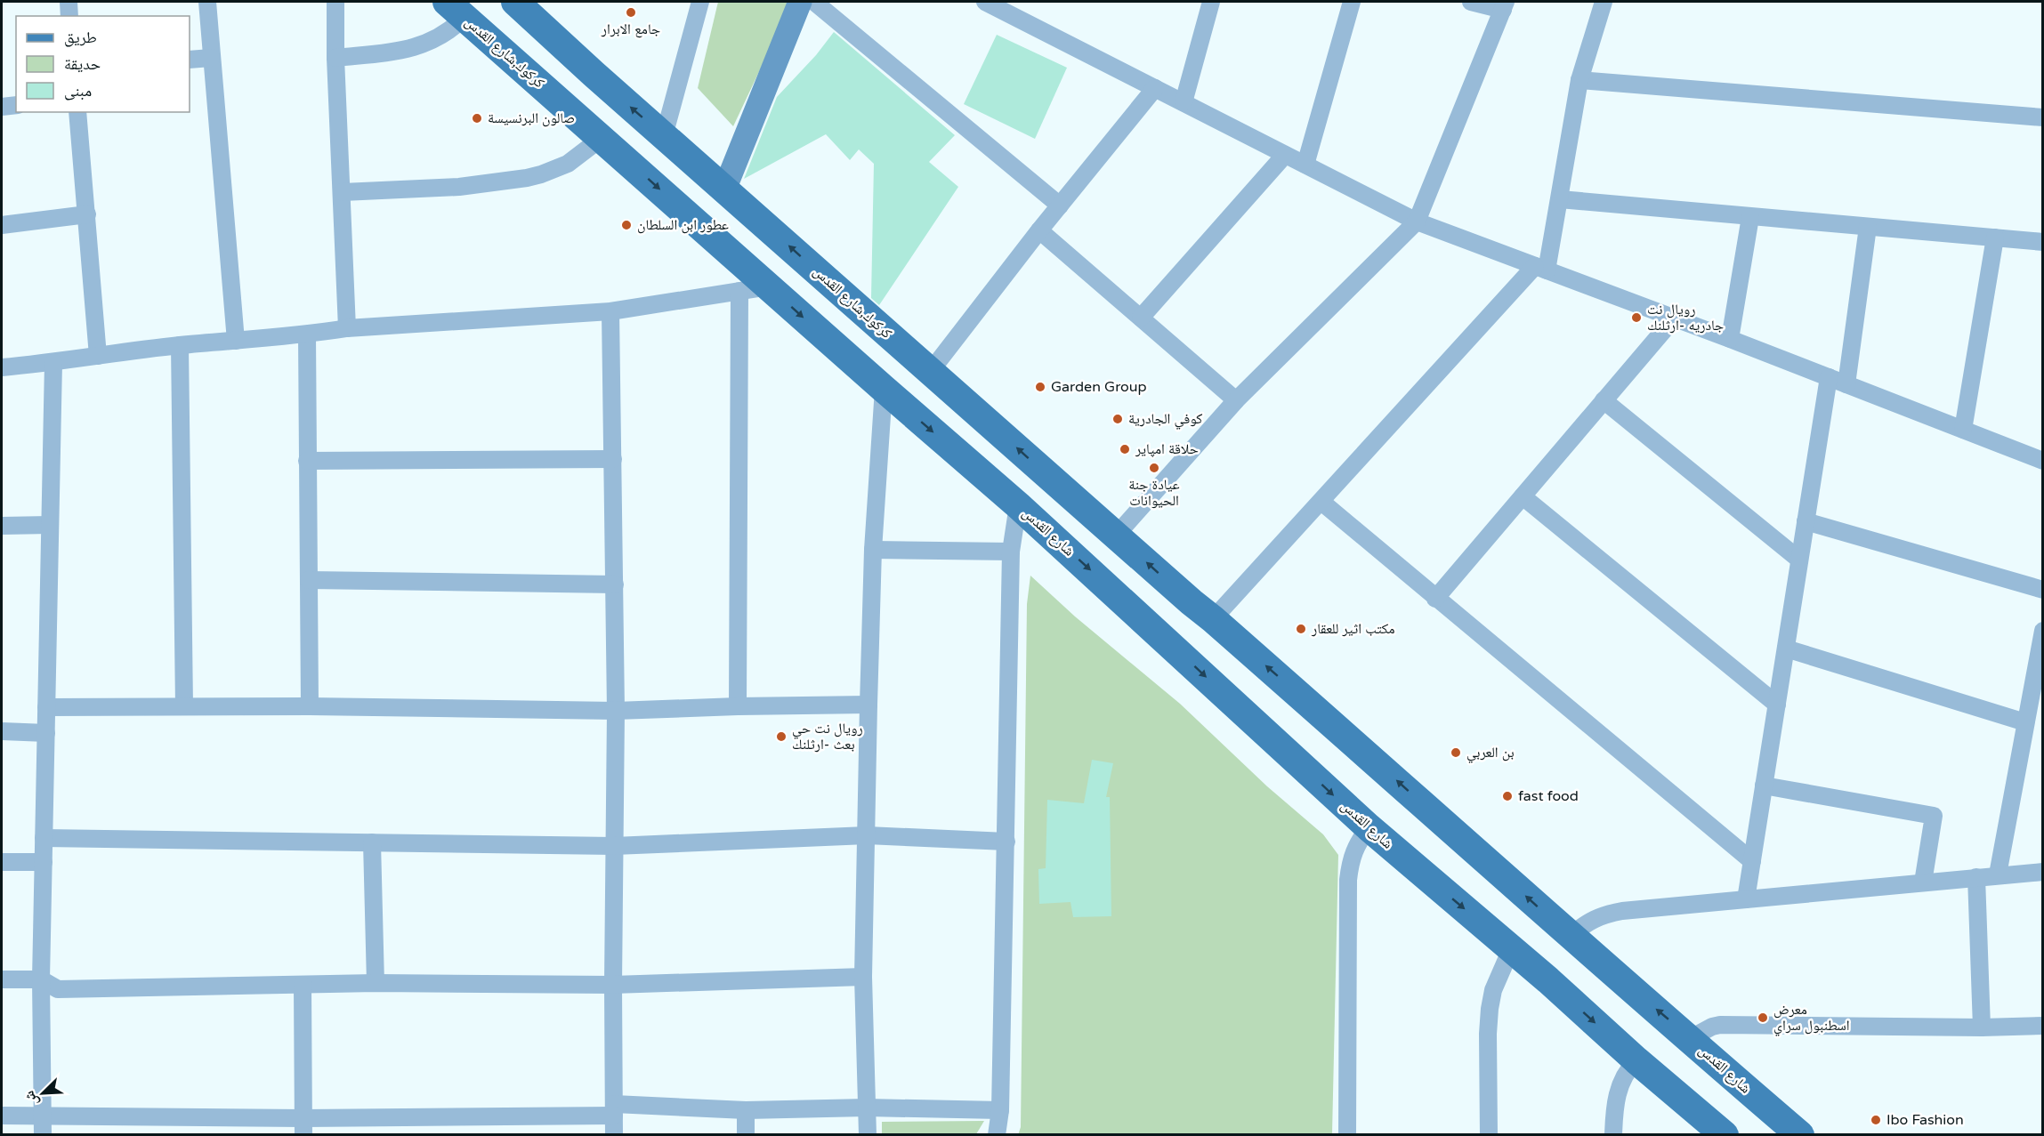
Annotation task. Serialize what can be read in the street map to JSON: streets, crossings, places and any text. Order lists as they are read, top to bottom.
{
  "streets": {
    "main road": ["كركوك,شارع القدس", "شارع القدس"]
  },
  "crossings": [
    ["كركوك,شارع القدس", "شارع القدس"]
  ],
  "places": [
    "جامع الابرار",
    "صالون البرنسيسة",
    "عطور ابن السلطان",
    "رويال نت جادريه -ارثلنك",
    "Garden Group",
    "كوفي الجادرية",
    "حلاقة امپاير",
    "عيادة جنة الحيوانات",
    "مكتب اثير للعقار",
    "رويال نت حي بعث -ارثلنك",
    "بن العربي",
    "fast food",
    "معرض اسطنبول سراي",
    "Ibo Fashion"
  ],
  "legend": ["طريق", "حديقة", "مبنى"],
  "north": "bottom left"
}
